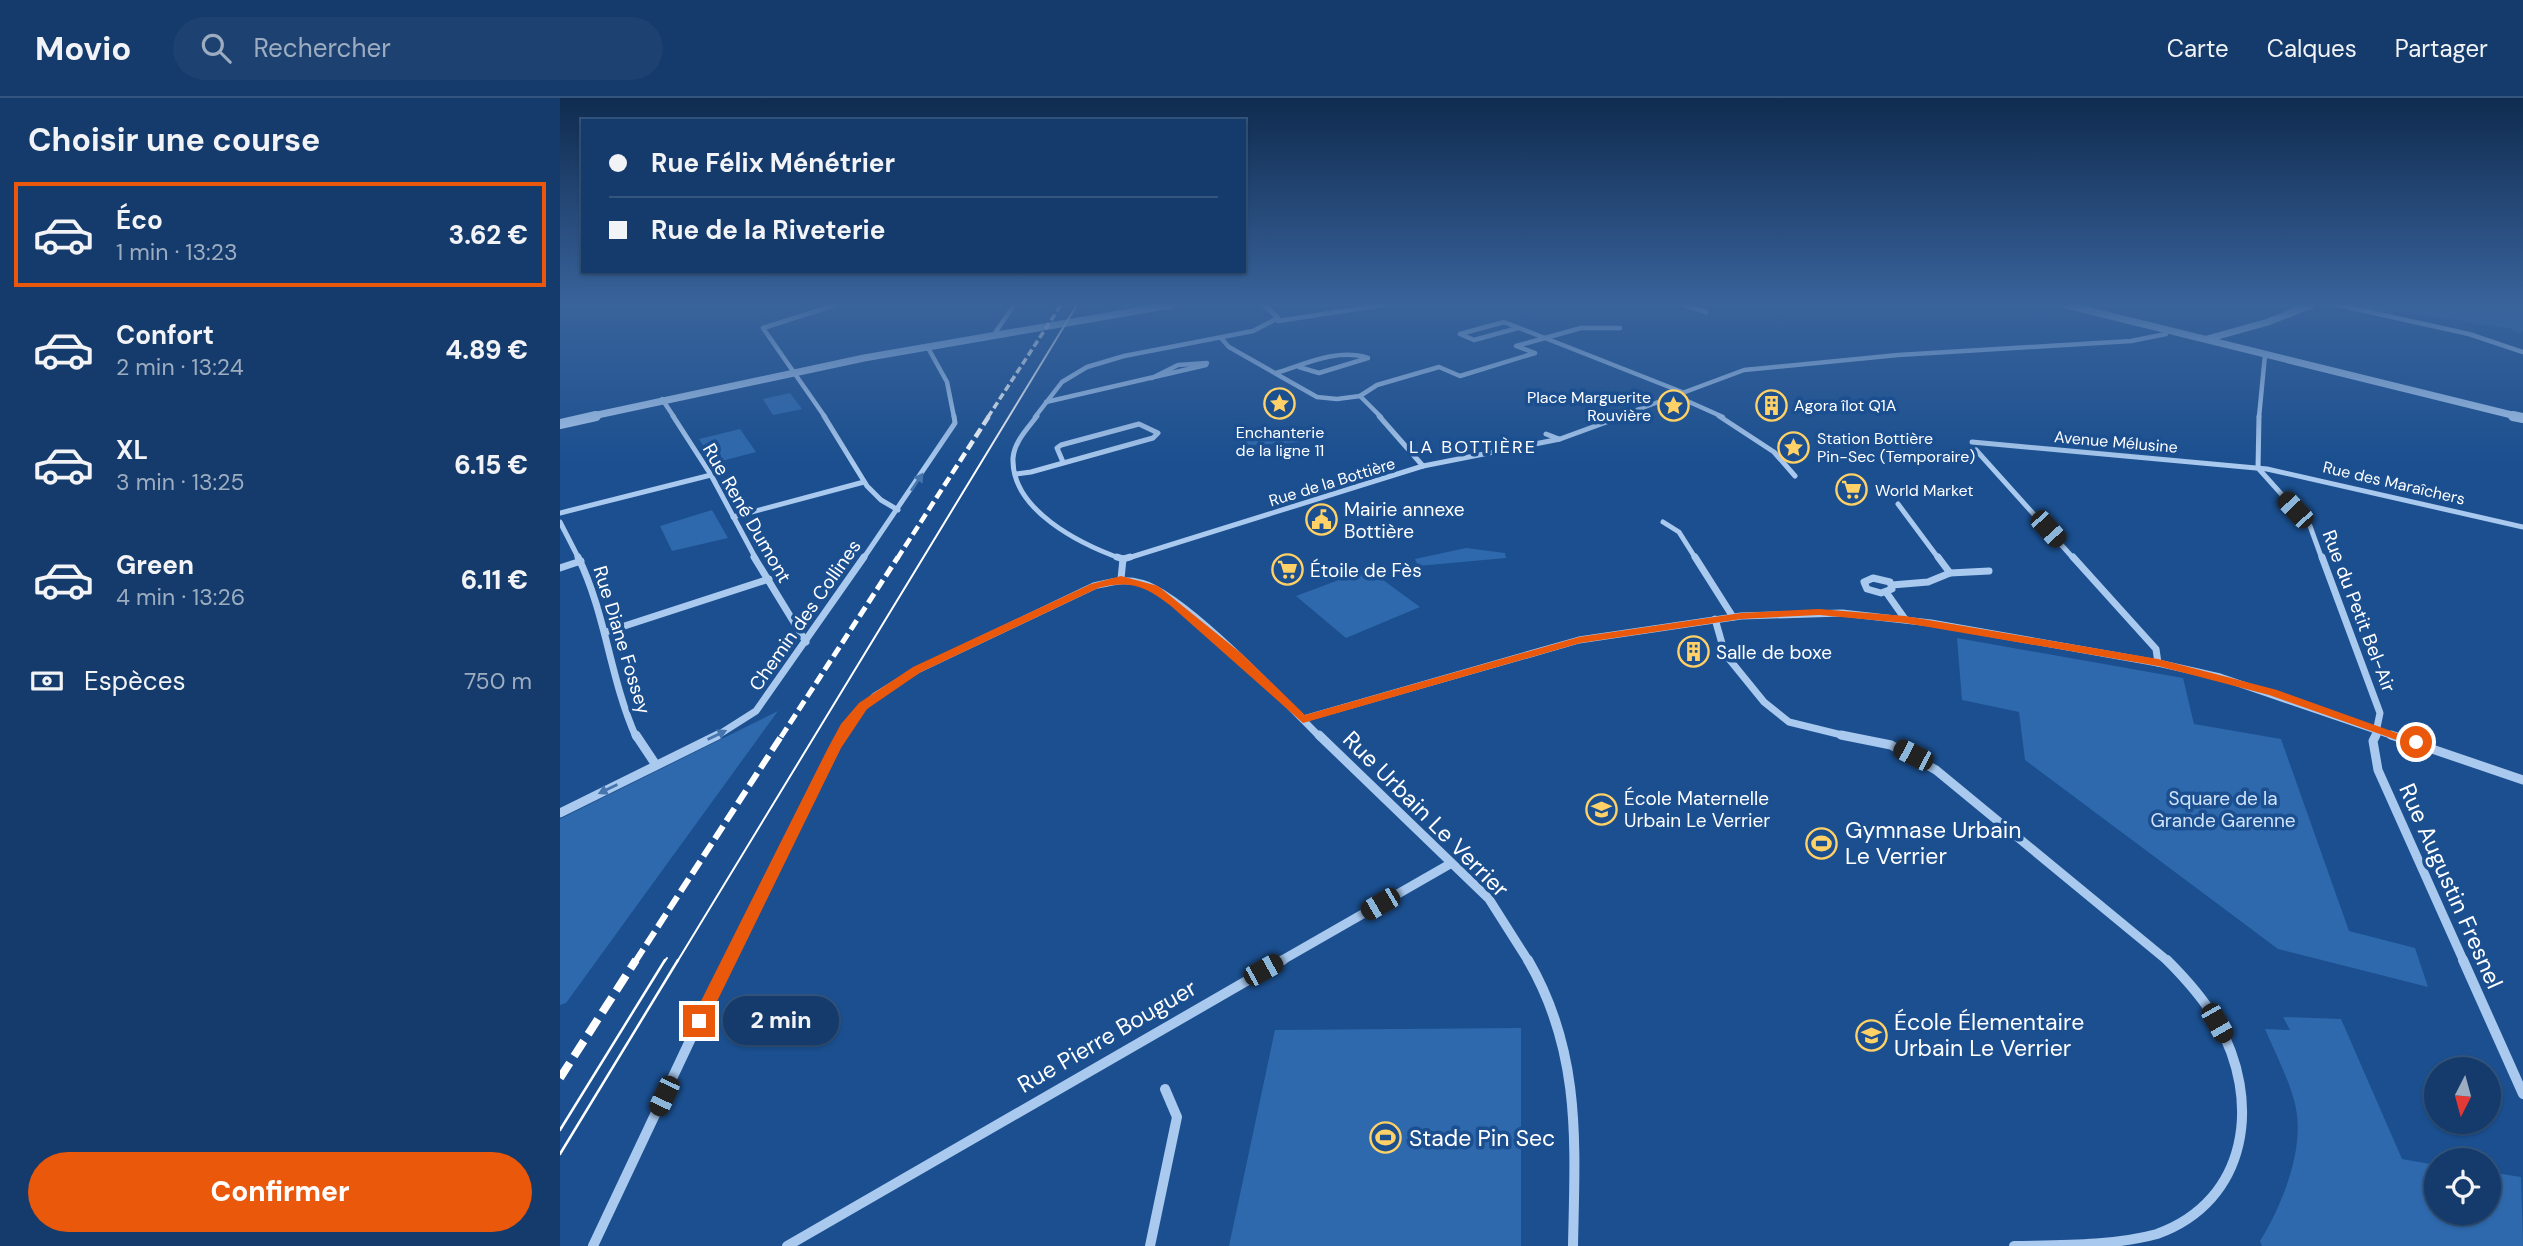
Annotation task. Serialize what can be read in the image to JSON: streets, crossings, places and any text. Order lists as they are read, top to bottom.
{
  "streets": {
    "street": [
      "Avenue Mélusine",
      "Rue de la Bottière",
      "Rue des Maraîchers",
      "Rue René Dumont",
      "Rue du Petit Bel-Air",
      "Chemin des Collines",
      "Rue Diane Fossey",
      "Rue Urbain Le Verrier",
      "Rue Augustin Fresnel",
      "Rue Pierre Bouguer"
    ]
  },
  "crossings": [
    ["Avenue Mélusine", "Rue des Maraîchers"],
    ["Avenue Mélusine", "Rue du Petit Bel-Air"],
    ["Rue des Maraîchers", "Rue du Petit Bel-Air"],
    ["Rue René Dumont", "Chemin des Collines"],
    ["Rue du Petit Bel-Air", "Rue Augustin Fresnel"],
    ["Chemin des Collines", "Rue Diane Fossey"],
    ["Rue Urbain Le Verrier", "Rue Pierre Bouguer"]
  ],
  "districts": ["LA BOTTIÈRE"],
  "parks": ["Square de la Grande Garenne"],
  "places": {
    "place": ["Enchanterie de la ligne 11", "Place Marguerite Rouvière", "Station Bottière Pin-Sec (Temporaire)"],
    "building": ["Agora îlot Q1A", "Salle de boxe"],
    "supermarket": ["World Market", "Étoile de Fès"],
    "public building": ["Mairie annexe Bottière"],
    "school or university": ["École Maternelle Urbain Le Verrier", "École Élementaire Urbain Le Verrier"],
    "sports": ["Gymnase Urbain Le Verrier", "Stade Pin Sec"]
  },
  "north": "bottom",
  "page": {
    "header": "Movio",
    "search": "Rechercher",
    "nav": ["Carte", "Calques", "Partager"],
    "heading": "Choisir une course",
    "banner": ["Rue Félix Ménétrier", "Rue de la Riveterie"],
    "list": [
      {
        "name": "Éco",
        "note": "1 min · 13:23",
        "value": "3.62 €"
      },
      {
        "name": "Confort",
        "note": "2 min · 13:24",
        "value": "4.89 €"
      },
      {
        "name": "XL",
        "note": "3 min · 13:25",
        "value": "6.15 €"
      },
      {
        "name": "Green",
        "note": "4 min · 13:26",
        "value": "6.11 €"
      }
    ],
    "pay": ["Espèces", "750 m"],
    "bubble": "2 min",
    "buttons": "Confirmer"
  }
}
